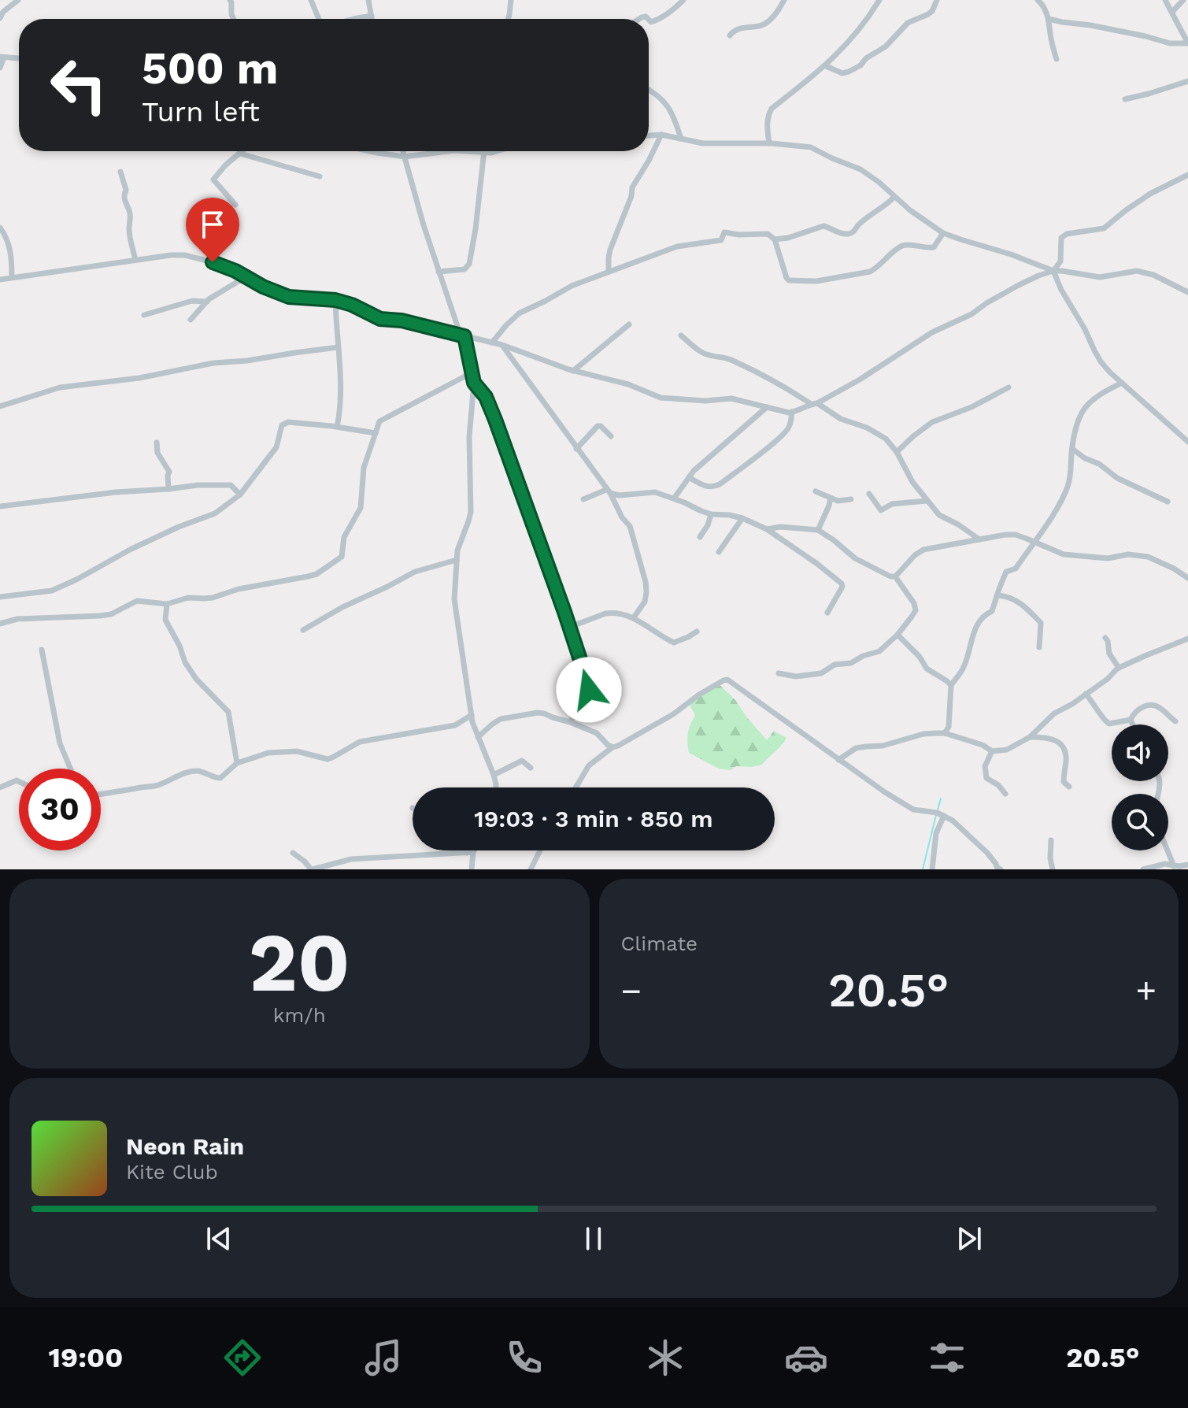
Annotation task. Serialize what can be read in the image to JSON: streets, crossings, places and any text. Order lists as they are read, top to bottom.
{
  "page": {
    "turn": ["500 m", "Turn left"],
    "limit": "30",
    "trip": "19:03 · 3 min · 850 m",
    "tile": [
      ["20", "km/h"],
      "Climate"
    ],
    "heat": ["−", "20.5°", "+"],
    "song": ["Neon Rain", "Kite Club"],
    "tabs": ["19:00", "20.5°"]
  }
}
